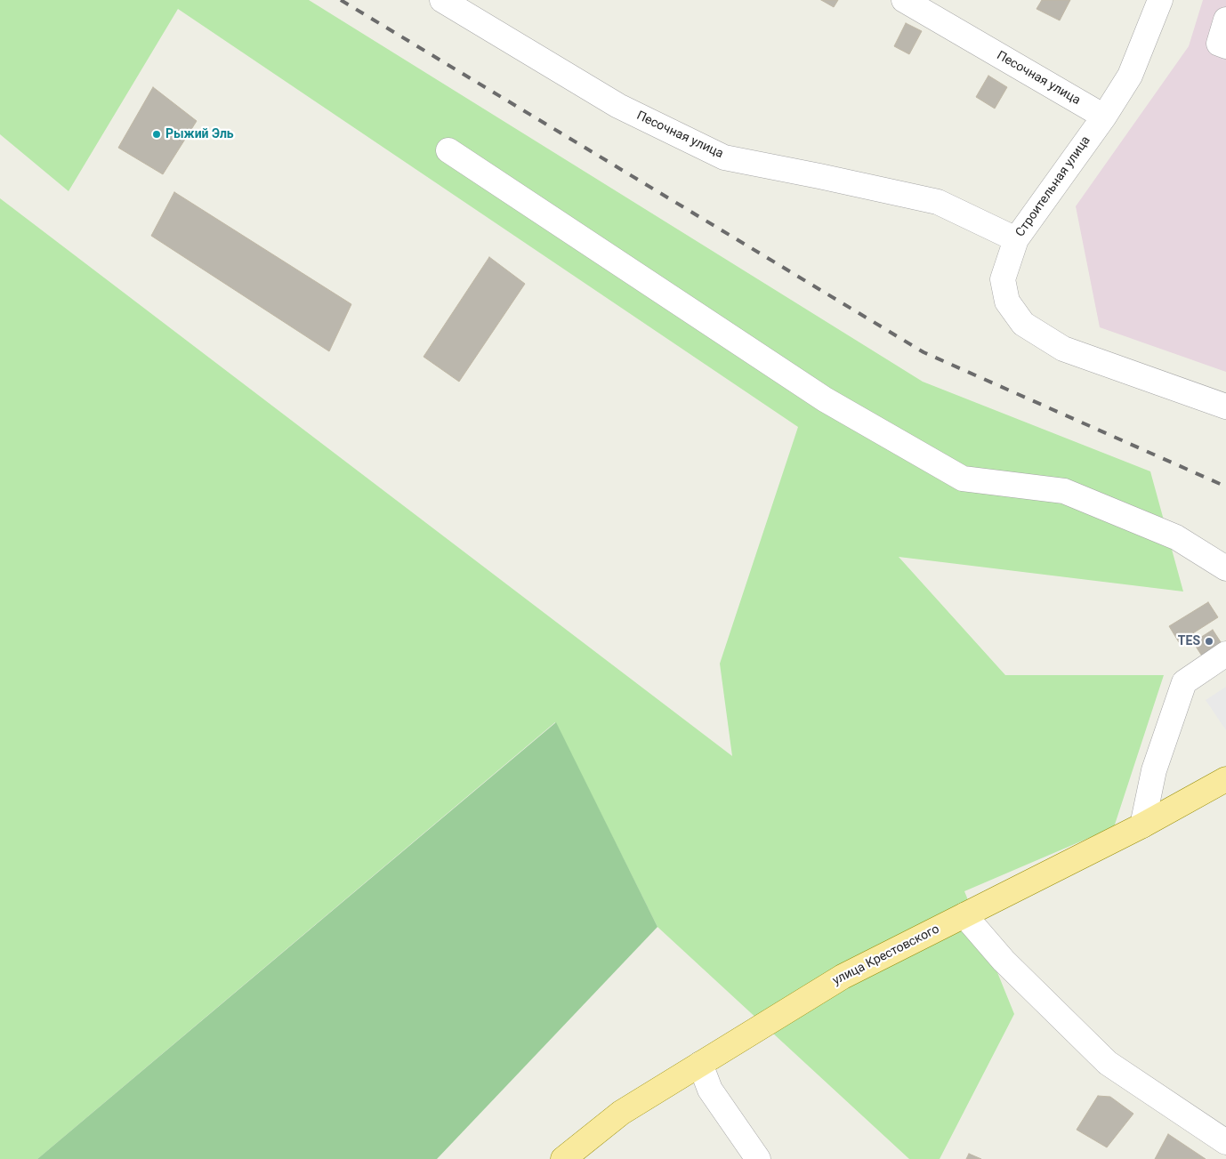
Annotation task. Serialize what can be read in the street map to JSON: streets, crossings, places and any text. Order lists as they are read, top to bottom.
{
  "streets": {
    "main road": ["улица Крестовского"],
    "street": ["Песочная улица", "Строительная улица"]
  },
  "crossings": [
    ["Песочная улица", "Строительная улица"]
  ],
  "places": ["Рыжий Эль", "TES"]
}
